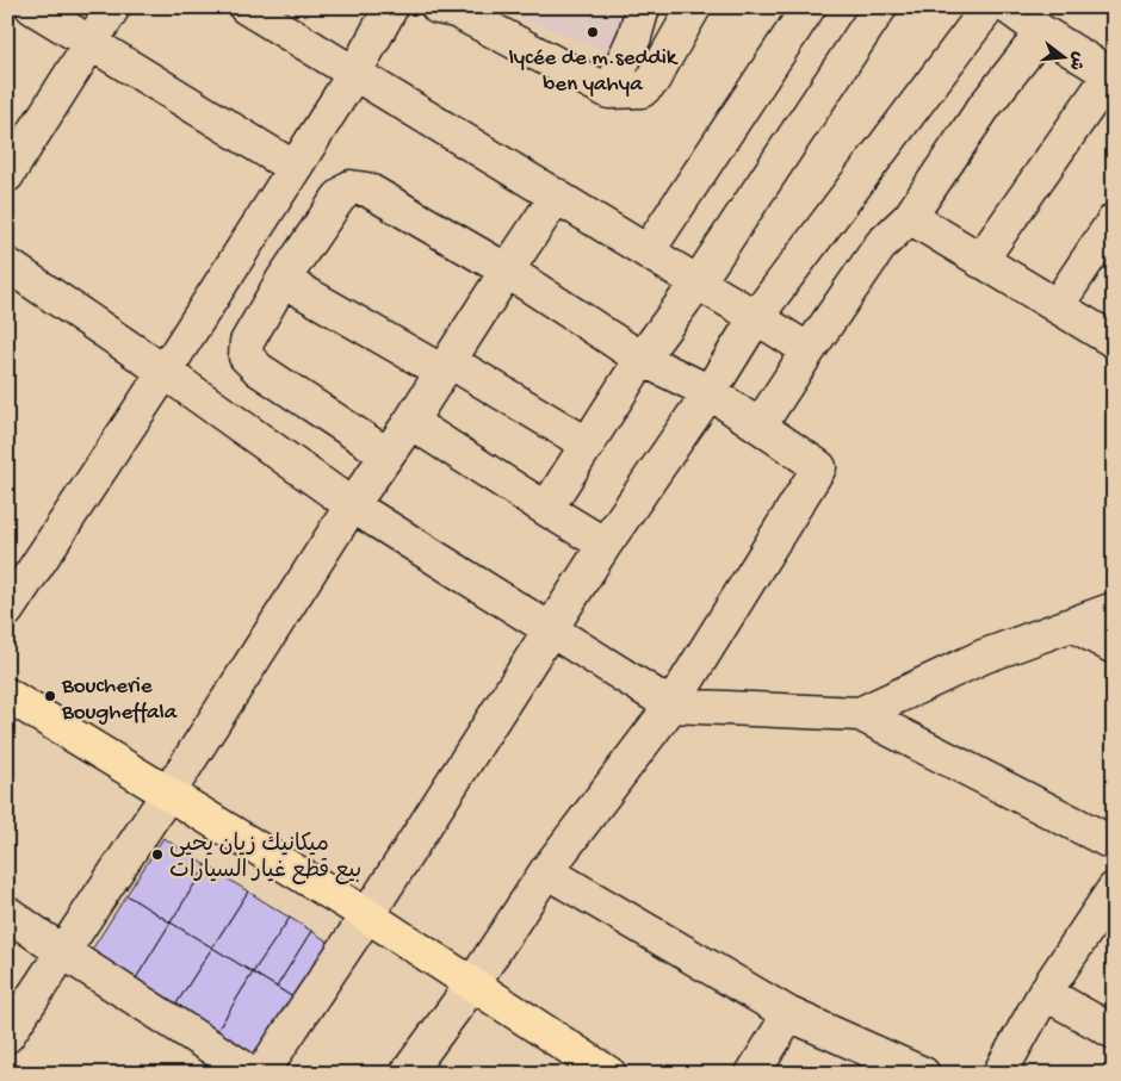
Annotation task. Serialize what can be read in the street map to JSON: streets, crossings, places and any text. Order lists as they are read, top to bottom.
{
  "places": ["lycée de m.seddik ben yahya", "Boucherie Bougheffala", "ميكانيك زيان يحيى بيع قطع غيار السيارات"],
  "north": "right"
}
